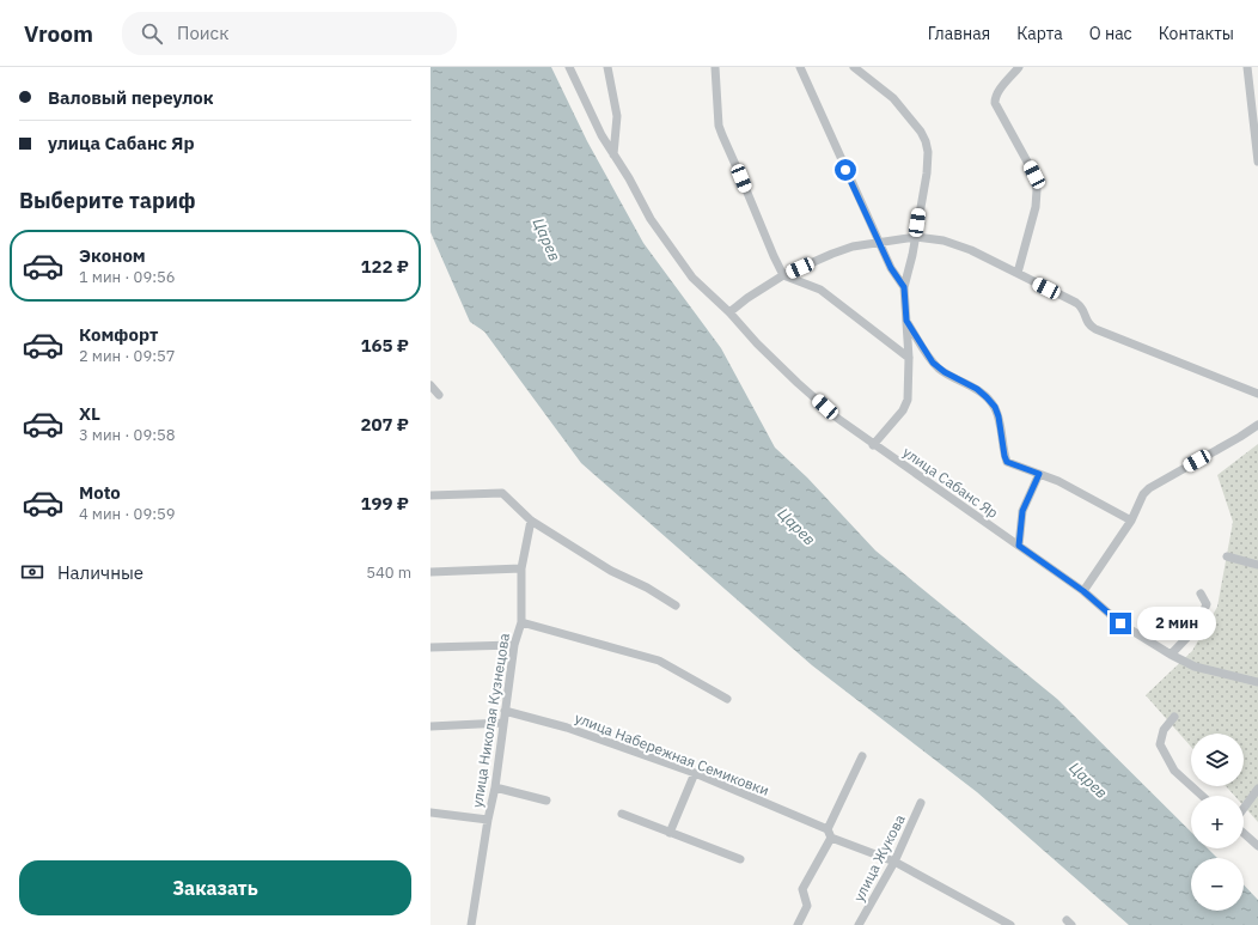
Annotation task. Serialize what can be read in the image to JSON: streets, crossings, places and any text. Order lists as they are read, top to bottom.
{
  "streets": {
    "street": [
      "улица Сабанс Яр",
      "улица Николая Кузнецова",
      "улица Набережная Семиковки",
      "улица Жукова"
    ]
  },
  "crossings": [
    ["улица Николая Кузнецова", "улица Набережная Семиковки"]
  ],
  "water": ["Царев"],
  "page": {
    "header": "Vroom",
    "search": "Поиск",
    "nav": [
      "Главная",
      "Карта",
      "О нас",
      "Контакты"
    ],
    "banner": ["Валовый переулок", "улица Сабанс Яр"],
    "heading": "Выберите тариф",
    "list": [
      {
        "name": "Эконом",
        "note": "1 мин · 09:56",
        "value": "122 ₽"
      },
      {
        "name": "Комфорт",
        "note": "2 мин · 09:57",
        "value": "165 ₽"
      },
      {
        "name": "XL",
        "note": "3 мин · 09:58",
        "value": "207 ₽"
      },
      {
        "name": "Moto",
        "note": "4 мин · 09:59",
        "value": "199 ₽"
      }
    ],
    "pay": ["Наличные", "540 m"],
    "bubble": "2 мин",
    "map_buttons": ["+", "−"],
    "buttons": "Заказать"
  }
}
